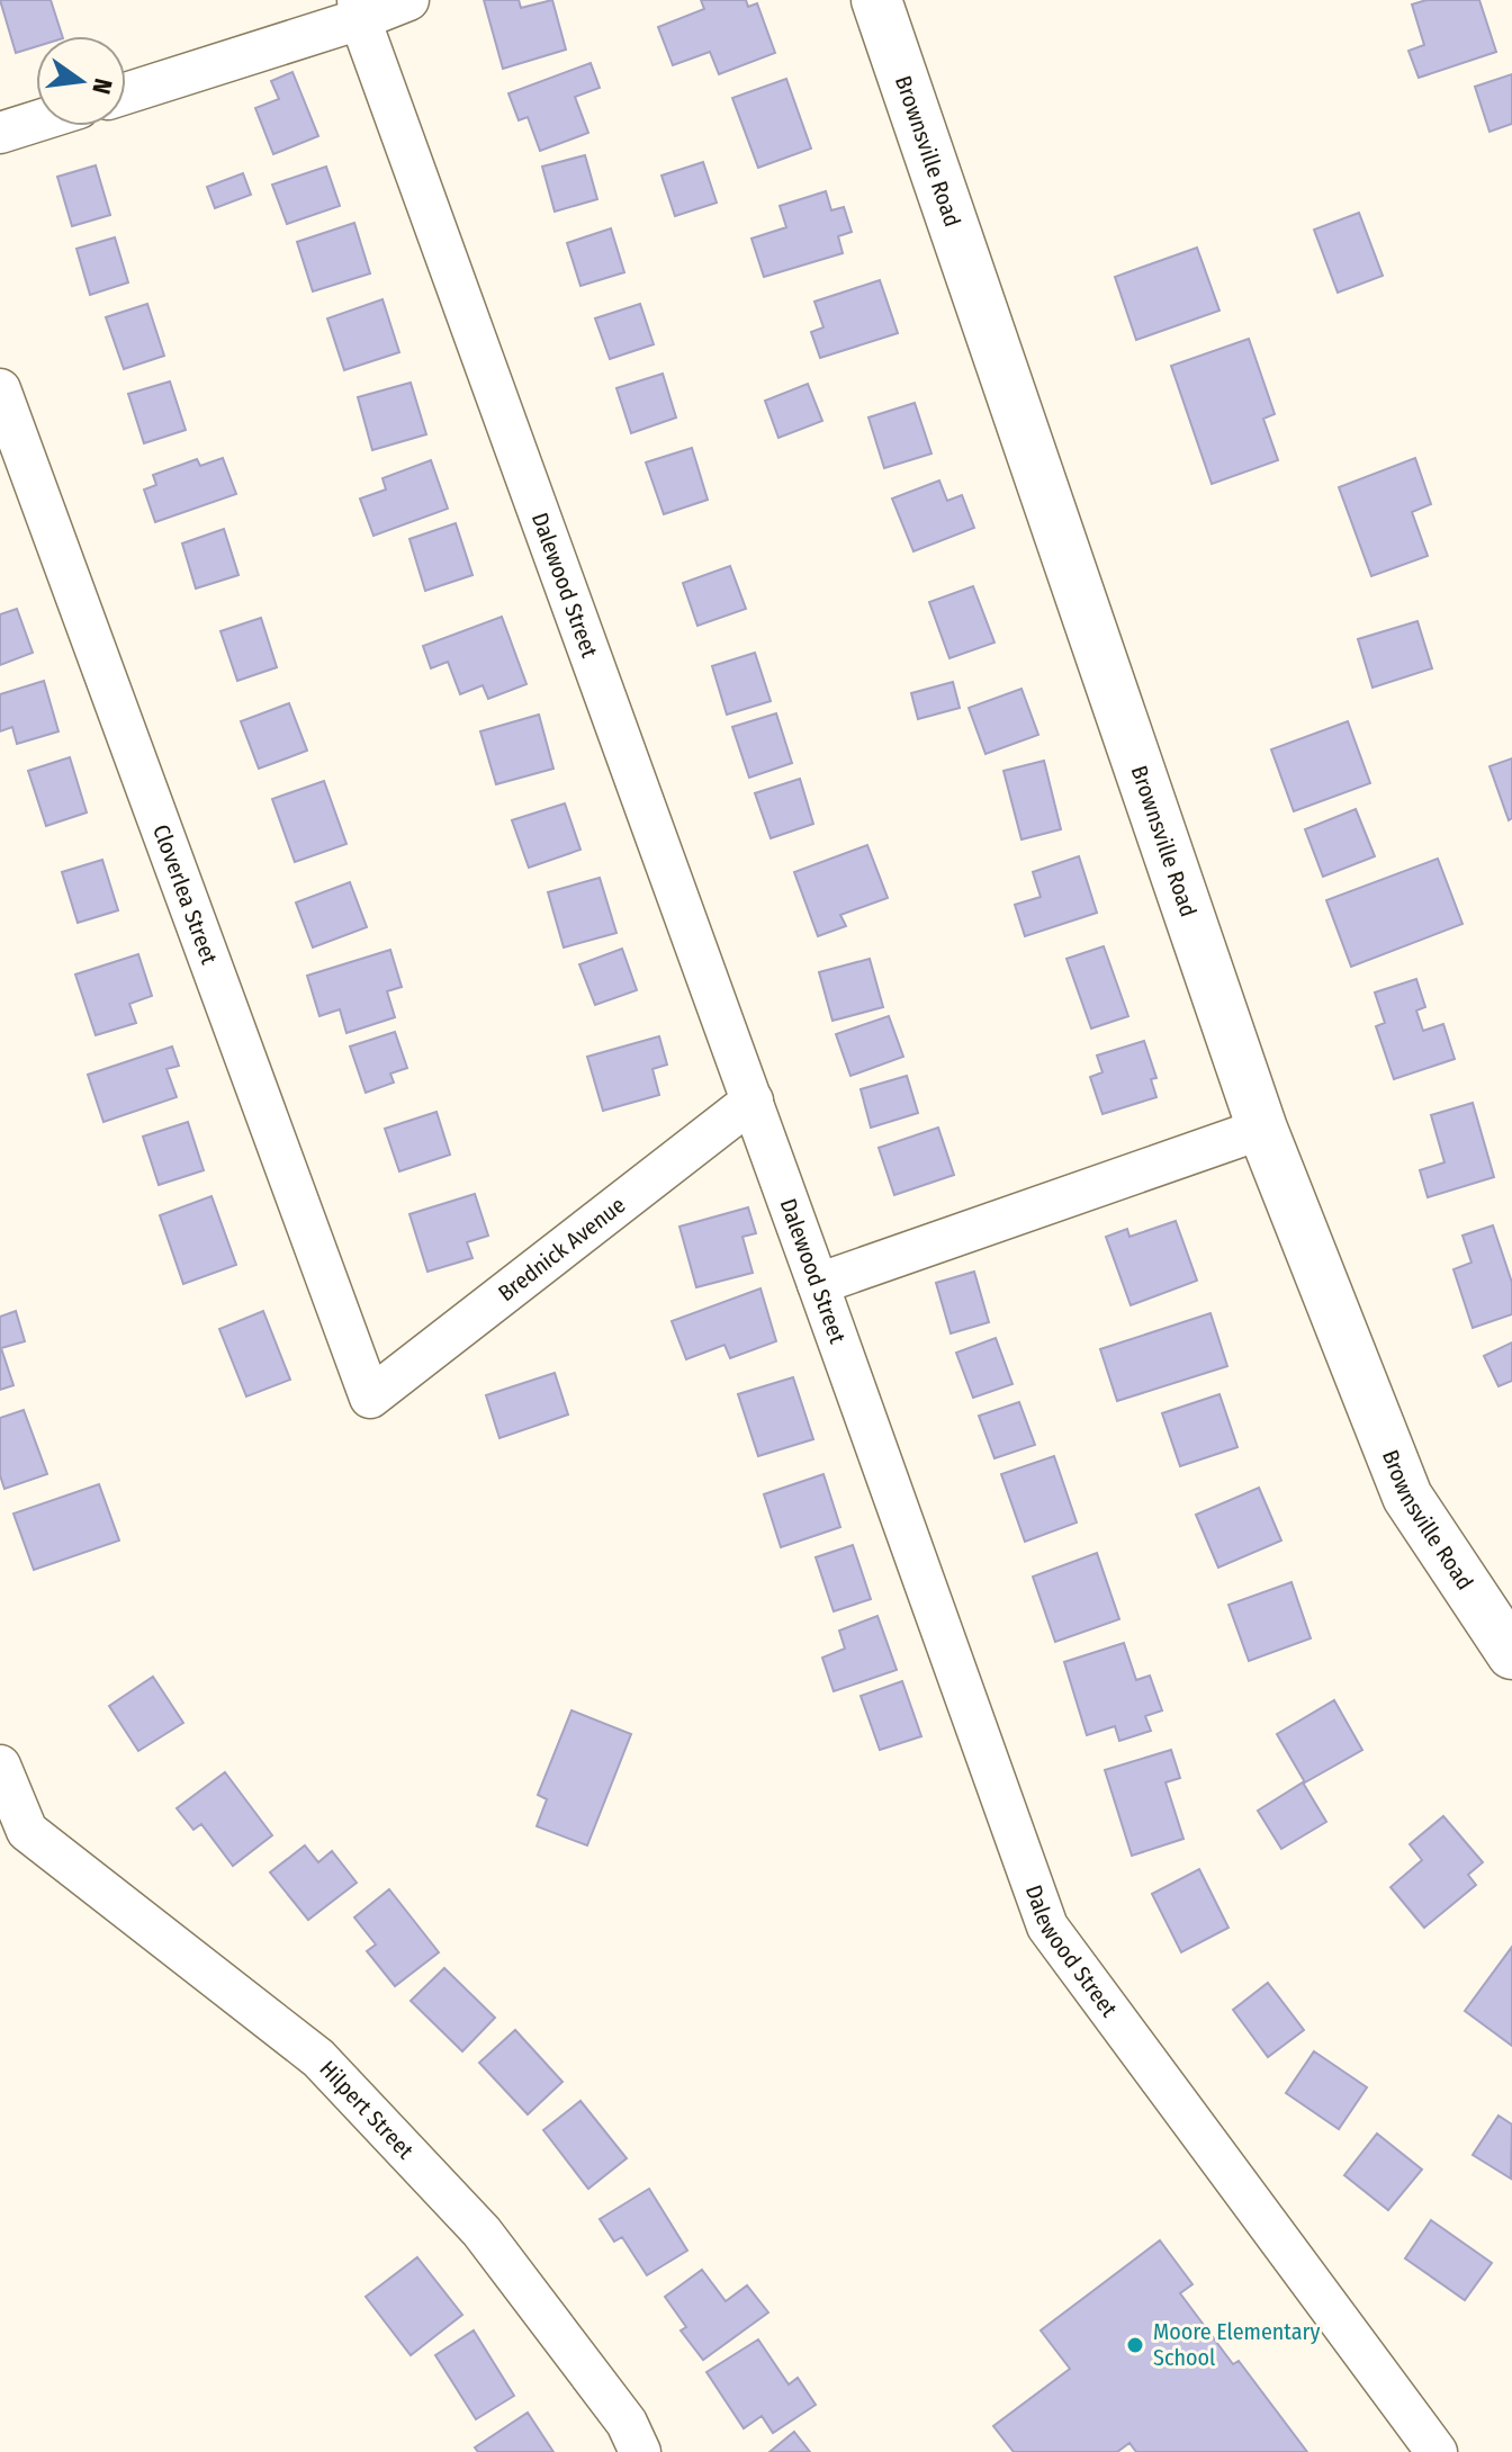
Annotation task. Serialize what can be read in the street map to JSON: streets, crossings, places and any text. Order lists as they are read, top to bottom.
{
  "streets": {
    "main road": ["Brownsville Road"],
    "street": [
      "Dalewood Street",
      "Cloverlea Street",
      "Brednick Avenue",
      "Hilpert Street"
    ]
  },
  "crossings": [
    ["Dalewood Street", "Brednick Avenue"],
    ["Cloverlea Street", "Brednick Avenue"]
  ],
  "places": ["Moore Elementary School"],
  "north": "right"
}
